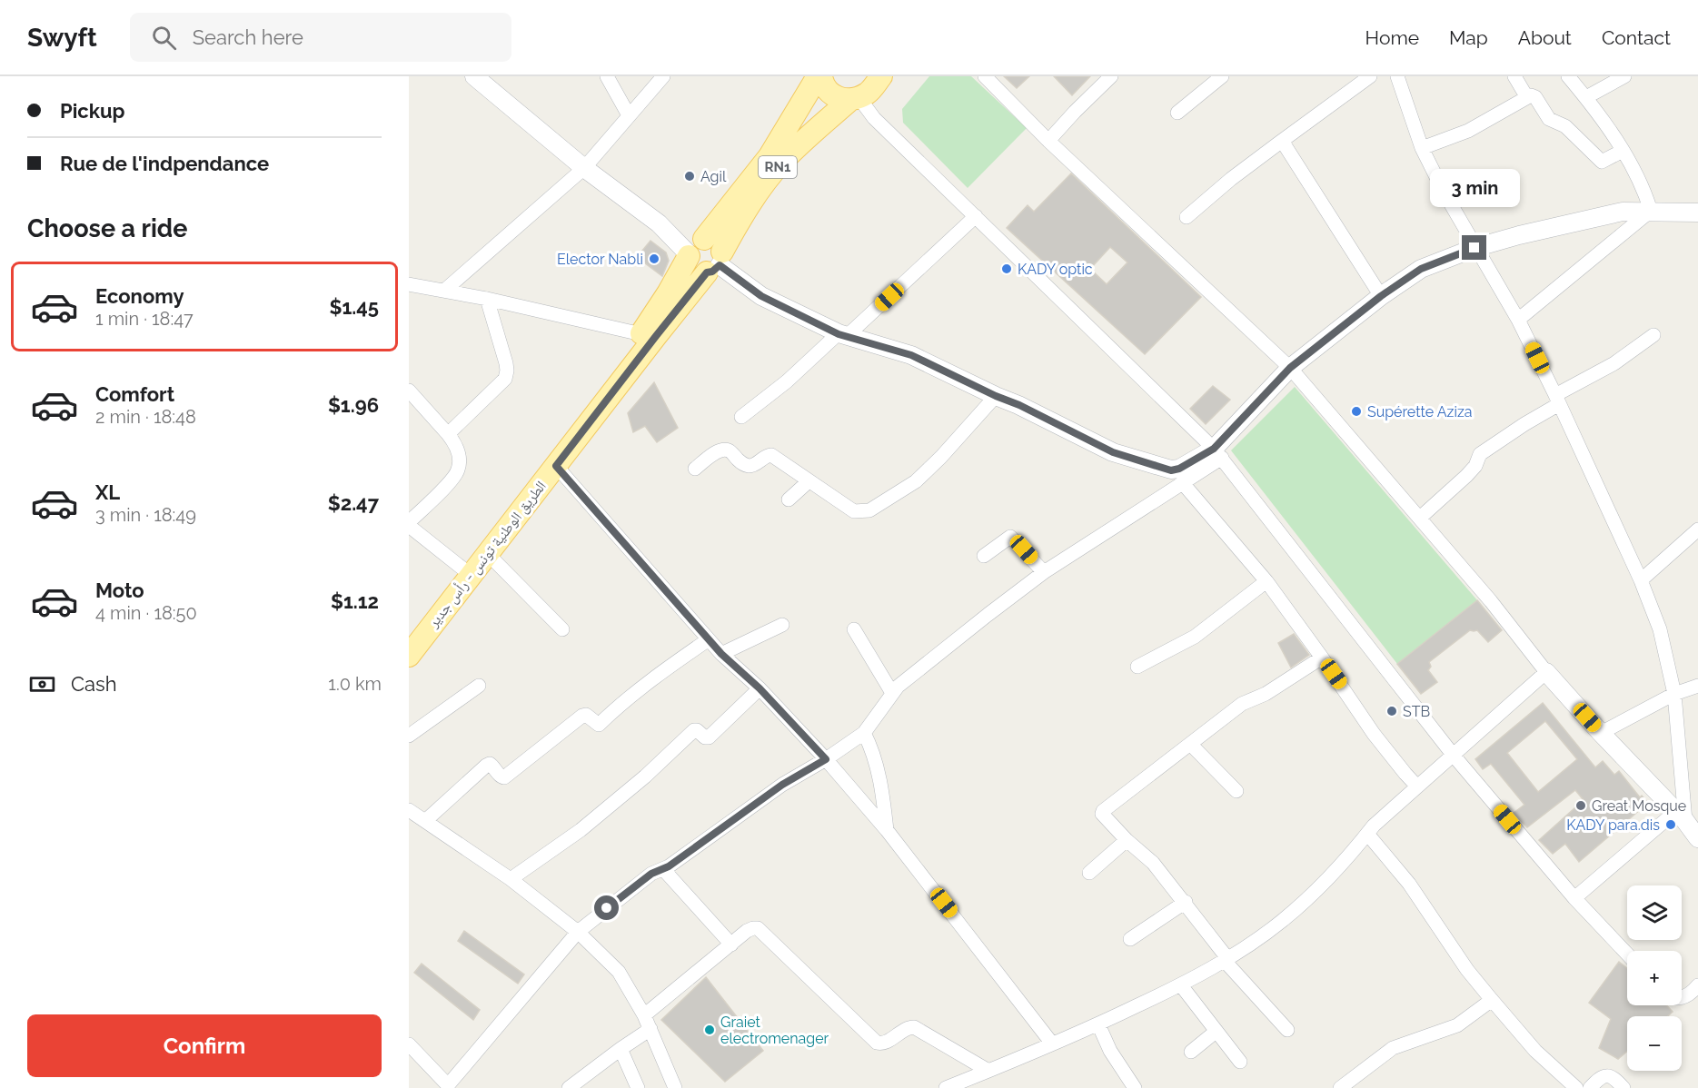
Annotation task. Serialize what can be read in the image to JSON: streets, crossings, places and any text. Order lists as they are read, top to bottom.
{
  "streets": {
    "main road": ["RN1", "الطريق الوطنية تونس - رأس جدير"]
  },
  "crossings": [
    ["RN1", "الطريق الوطنية تونس - رأس جدير"]
  ],
  "places": [
    "Agil",
    "Elector Nabli",
    "KADY optic",
    "Supérette Aziza",
    "STB",
    "Great Mosque",
    "KADY para.dis",
    "Graiet electromenager"
  ],
  "page": {
    "header": "Swyft",
    "search": "Search here",
    "nav": [
      "Home",
      "Map",
      "About",
      "Contact"
    ],
    "banner": ["Pickup", "Rue de l'indpendance"],
    "bubble": "3 min",
    "heading": "Choose a ride",
    "list": [
      {
        "name": "Economy",
        "note": "1 min · 18:47",
        "value": "$1.45"
      },
      {
        "name": "Comfort",
        "note": "2 min · 18:48",
        "value": "$1.96"
      },
      {
        "name": "XL",
        "note": "3 min · 18:49",
        "value": "$2.47"
      },
      {
        "name": "Moto",
        "note": "4 min · 18:50",
        "value": "$1.12"
      }
    ],
    "pay": ["Cash", "1.0 km"],
    "map_buttons": ["+", "−"],
    "buttons": "Confirm"
  }
}
